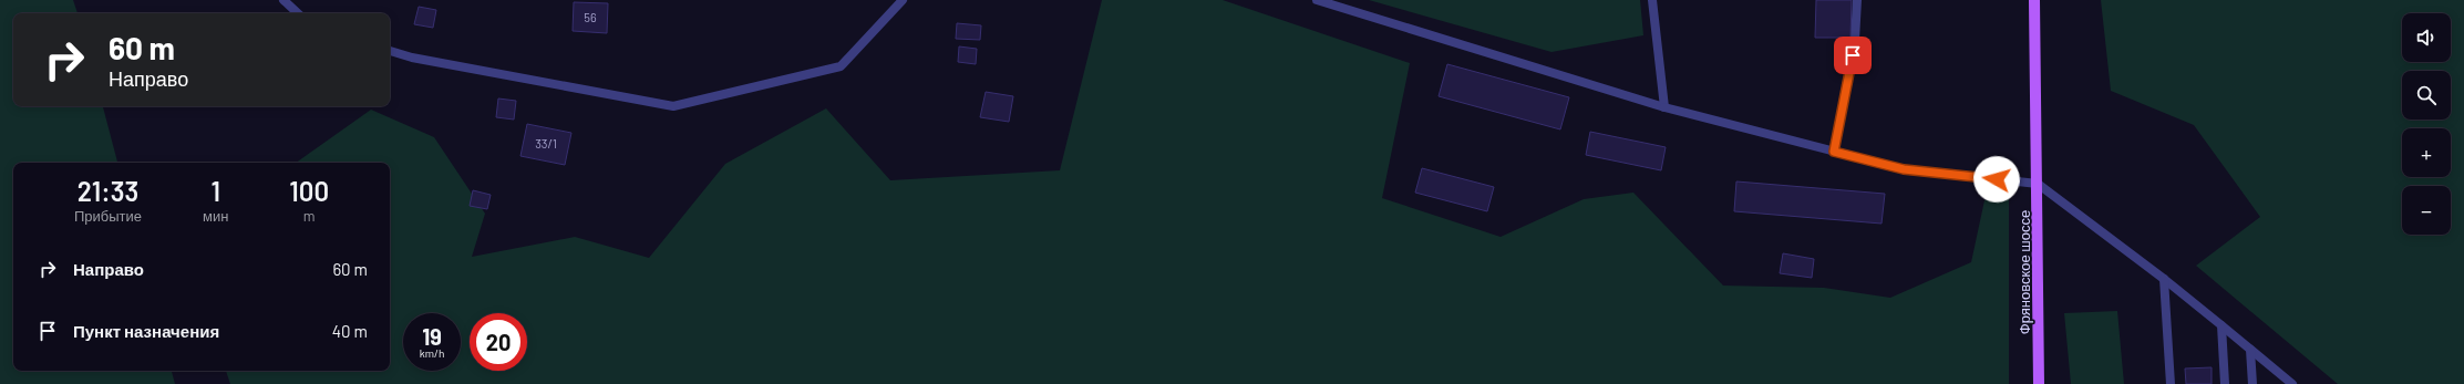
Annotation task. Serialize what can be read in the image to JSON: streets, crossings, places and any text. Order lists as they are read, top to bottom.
{
  "streets": {
    "main road": ["Фряновское шоссе"]
  },
  "house_numbers": ["56", "33/1"],
  "page": {
    "map_buttons": ["+", "−"],
    "turn": ["60 m", "Направо"],
    "eta": [
      "21:33",
      "Прибытие",
      "1",
      "мин",
      "100",
      "m"
    ],
    "list": [
      {
        "name": "Направо",
        "value": "60 m"
      },
      {
        "name": "Пункт назначения",
        "value": "40 m"
      }
    ],
    "speed": "19 km/h",
    "limit": "20"
  }
}
